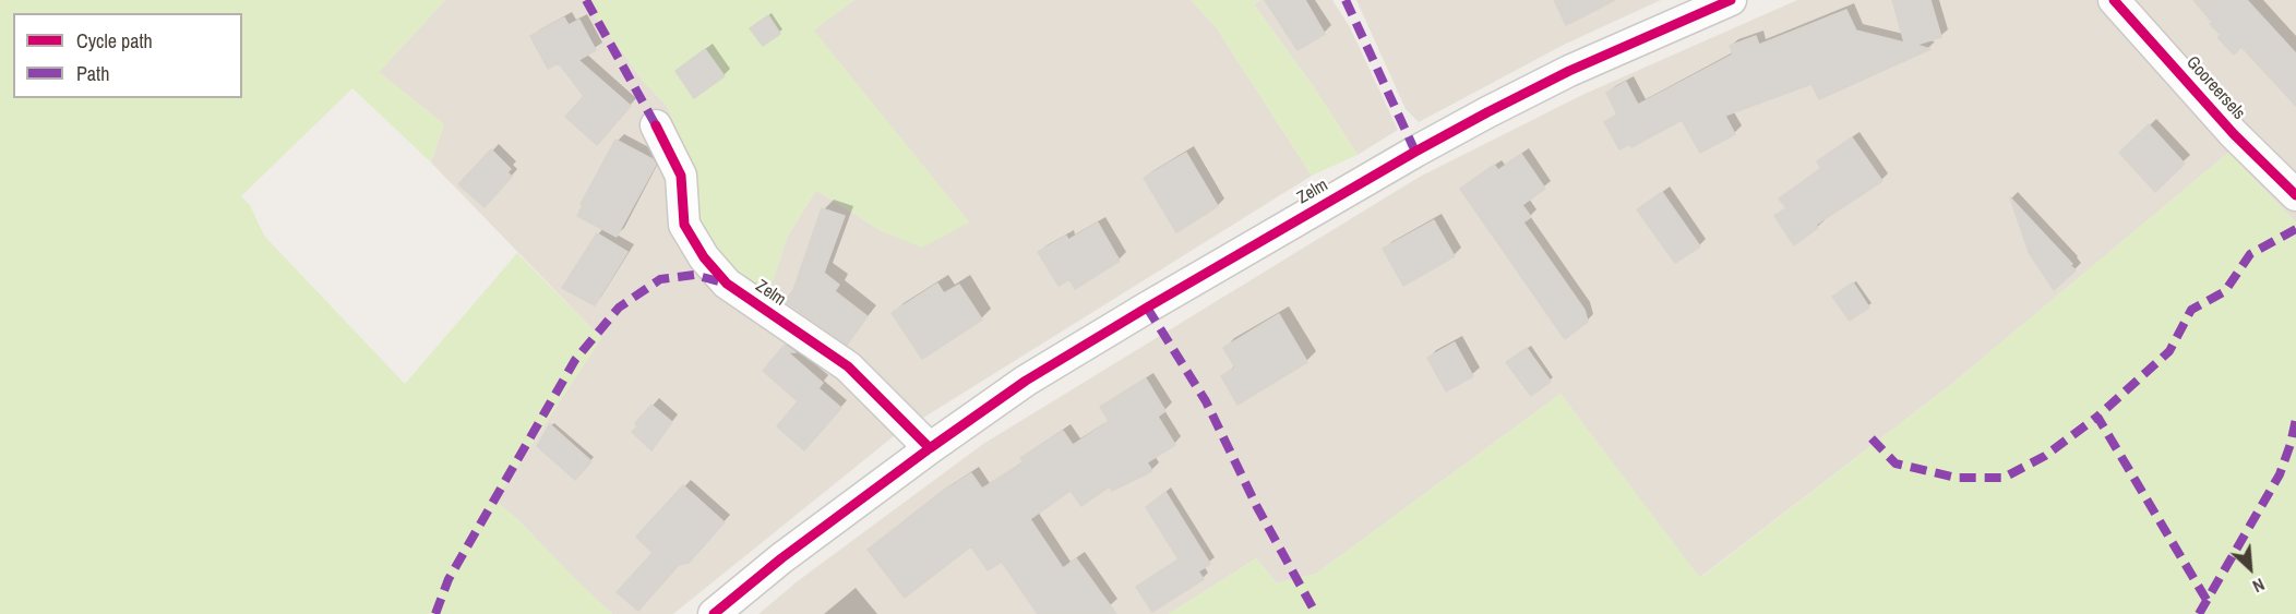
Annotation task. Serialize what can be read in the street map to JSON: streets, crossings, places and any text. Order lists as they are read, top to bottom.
{
  "streets": {
    "street": ["Gooreersels", "Zelm"]
  },
  "legend": ["Cycle path", "Path"],
  "north": "bottom right"
}
